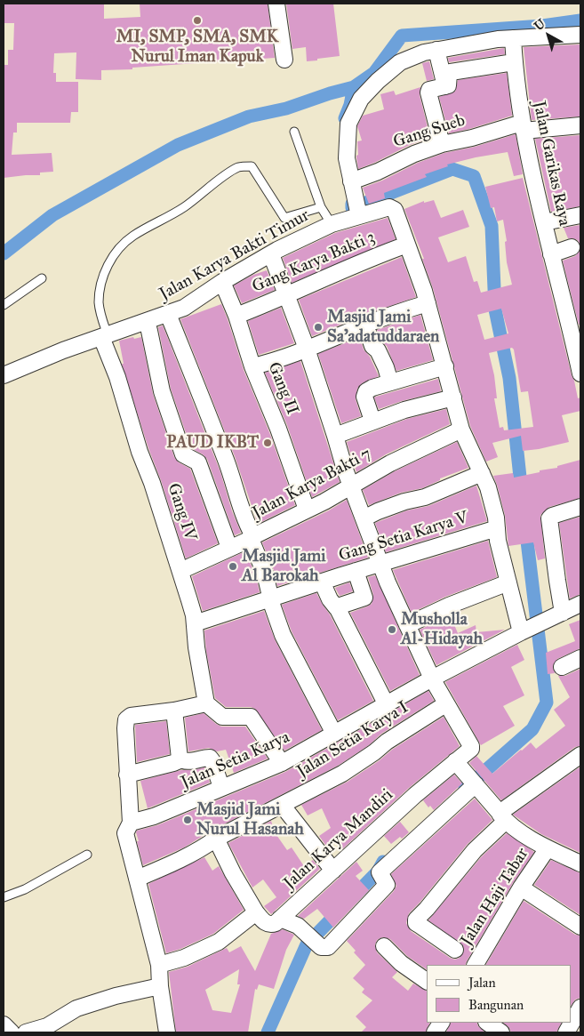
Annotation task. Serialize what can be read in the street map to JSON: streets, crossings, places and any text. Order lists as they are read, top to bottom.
{
  "streets": {
    "street": [
      "Gang Sueb",
      "Jalan Garikas Raya",
      "Jalan Karya Bakti Timur",
      "Gang Karya Bakti 3",
      "Gang II",
      "Jalan Karya Bakti 7",
      "Gang IV",
      "Gang Setia Karya V",
      "Jalan Setia Karya I",
      "Jalan Setia Karya",
      "Jalan Karya Mandiri",
      "Jalan Haji Tabar"
    ]
  },
  "crossings": [
    ["Gang Sueb", "Jalan Garikas Raya"],
    ["Jalan Karya Bakti Timur", "Gang Karya Bakti 3"],
    ["Jalan Karya Bakti Timur", "Gang II"],
    ["Jalan Karya Bakti Timur", "Jalan Karya Bakti 7"],
    ["Jalan Karya Bakti Timur", "Gang IV"],
    ["Jalan Karya Bakti Timur", "Gang Setia Karya V"],
    ["Jalan Karya Bakti Timur", "Jalan Setia Karya"],
    ["Jalan Karya Bakti Timur", "Jalan Karya Mandiri"],
    ["Gang Karya Bakti 3", "Gang II"],
    ["Gang Karya Bakti 3", "Jalan Karya Mandiri"],
    ["Gang II", "Jalan Karya Bakti 7"],
    ["Jalan Karya Bakti 7", "Gang IV"],
    ["Jalan Karya Bakti 7", "Jalan Karya Mandiri"],
    ["Gang IV", "Gang Setia Karya V"],
    ["Gang Setia Karya V", "Jalan Karya Mandiri"],
    ["Jalan Setia Karya I", "Jalan Karya Mandiri"],
    ["Jalan Setia Karya", "Jalan Karya Mandiri"]
  ],
  "places": [
    "MI, SMP, SMA, SMK Nurul Iman Kapuk",
    "Masjid Jami Sa'adatuddaraen",
    "PAUD IKBT",
    "Masjid Jami Al Barokah",
    "Musholla Al-Hidayah",
    "Masjid Jami Nurul Hasanah"
  ],
  "legend": ["Jalan", "Bangunan"],
  "north": "top left"
}
